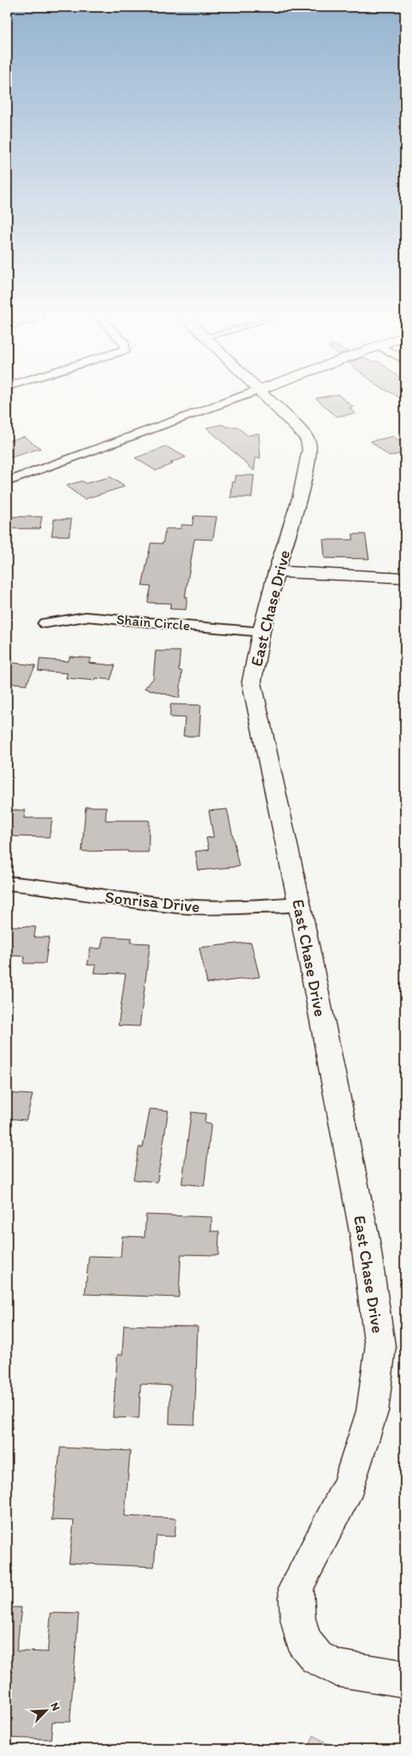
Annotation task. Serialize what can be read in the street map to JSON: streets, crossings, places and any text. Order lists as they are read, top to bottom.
{
  "streets": {
    "street": ["East Chase Drive", "Shain Circle", "Sonrisa Drive"]
  },
  "crossings": [
    ["East Chase Drive", "Shain Circle"],
    ["East Chase Drive", "Sonrisa Drive"]
  ],
  "north": "top right"
}
